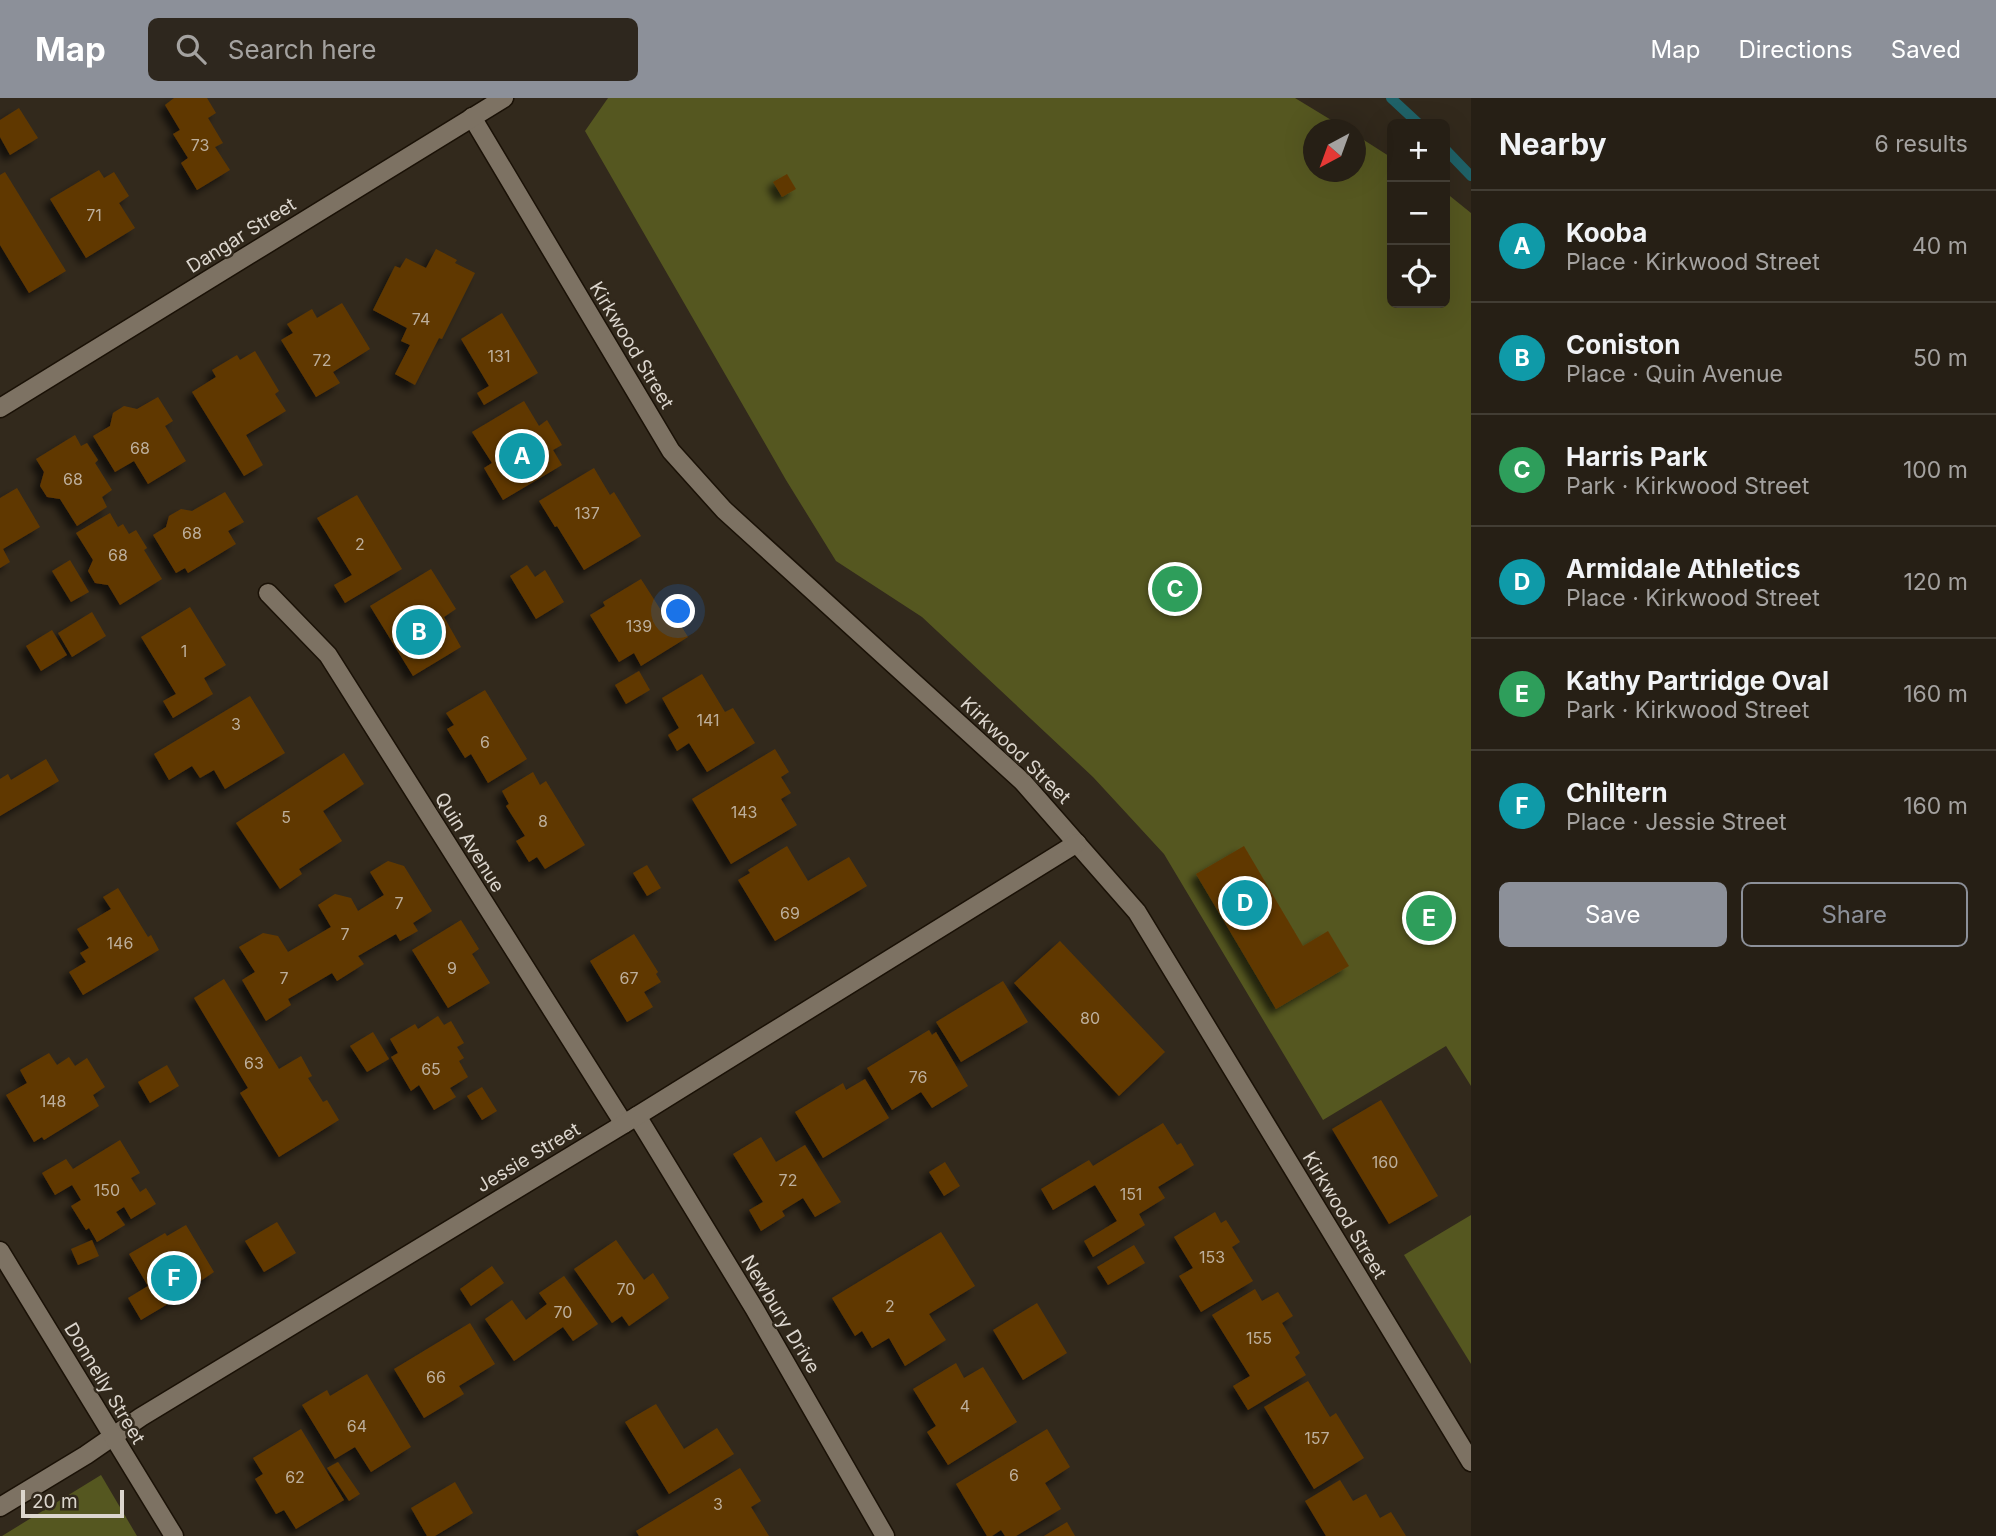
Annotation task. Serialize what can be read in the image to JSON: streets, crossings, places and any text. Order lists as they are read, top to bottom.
{
  "streets": {
    "street": [
      "Dangar Street",
      "Kirkwood Street",
      "Quin Avenue",
      "Jessie Street",
      "Newbury Drive",
      "Donnelly Street"
    ]
  },
  "crossings": [
    ["Dangar Street", "Kirkwood Street"],
    ["Kirkwood Street", "Jessie Street"],
    ["Quin Avenue", "Jessie Street"],
    ["Quin Avenue", "Newbury Drive"],
    ["Jessie Street", "Newbury Drive"],
    ["Jessie Street", "Donnelly Street"]
  ],
  "house_numbers": [
    "73",
    "71",
    "74",
    "131",
    "72",
    "68",
    "68",
    "137",
    "68",
    "2",
    "68",
    "139",
    "1",
    "141",
    "3",
    "6",
    "143",
    "5",
    "8",
    "7",
    "69",
    "7",
    "146",
    "9",
    "7",
    "67",
    "80",
    "63",
    "65",
    "76",
    "148",
    "160",
    "72",
    "150",
    "151",
    "153",
    "70",
    "2",
    "70",
    "155",
    "66",
    "4",
    "64",
    "157",
    "6",
    "62",
    "3"
  ],
  "scale_bar": "20 m",
  "north": "bottom left",
  "page": {
    "header": "Map",
    "search": "Search here",
    "nav": ["Map", "Directions", "Saved"],
    "heading": ["Nearby", "6 results"],
    "map_buttons": ["+", "−"],
    "list": [
      {
        "mark": "A",
        "name": "Kooba",
        "note": "Place · Kirkwood Street",
        "value": "40 m"
      },
      {
        "mark": "B",
        "name": "Coniston",
        "note": "Place · Quin Avenue",
        "value": "50 m"
      },
      {
        "mark": "C",
        "name": "Harris Park",
        "note": "Park · Kirkwood Street",
        "value": "100 m"
      },
      {
        "mark": "D",
        "name": "Armidale Athletics",
        "note": "Place · Kirkwood Street",
        "value": "120 m"
      },
      {
        "mark": "E",
        "name": "Kathy Partridge Oval",
        "note": "Park · Kirkwood Street",
        "value": "160 m"
      },
      {
        "mark": "F",
        "name": "Chiltern",
        "note": "Place · Jessie Street",
        "value": "160 m"
      }
    ],
    "pins": [
      "A",
      "C",
      "B",
      "D",
      "E",
      "F"
    ],
    "buttons": ["Save", "Share"],
    "scale": "20 m"
  }
}
